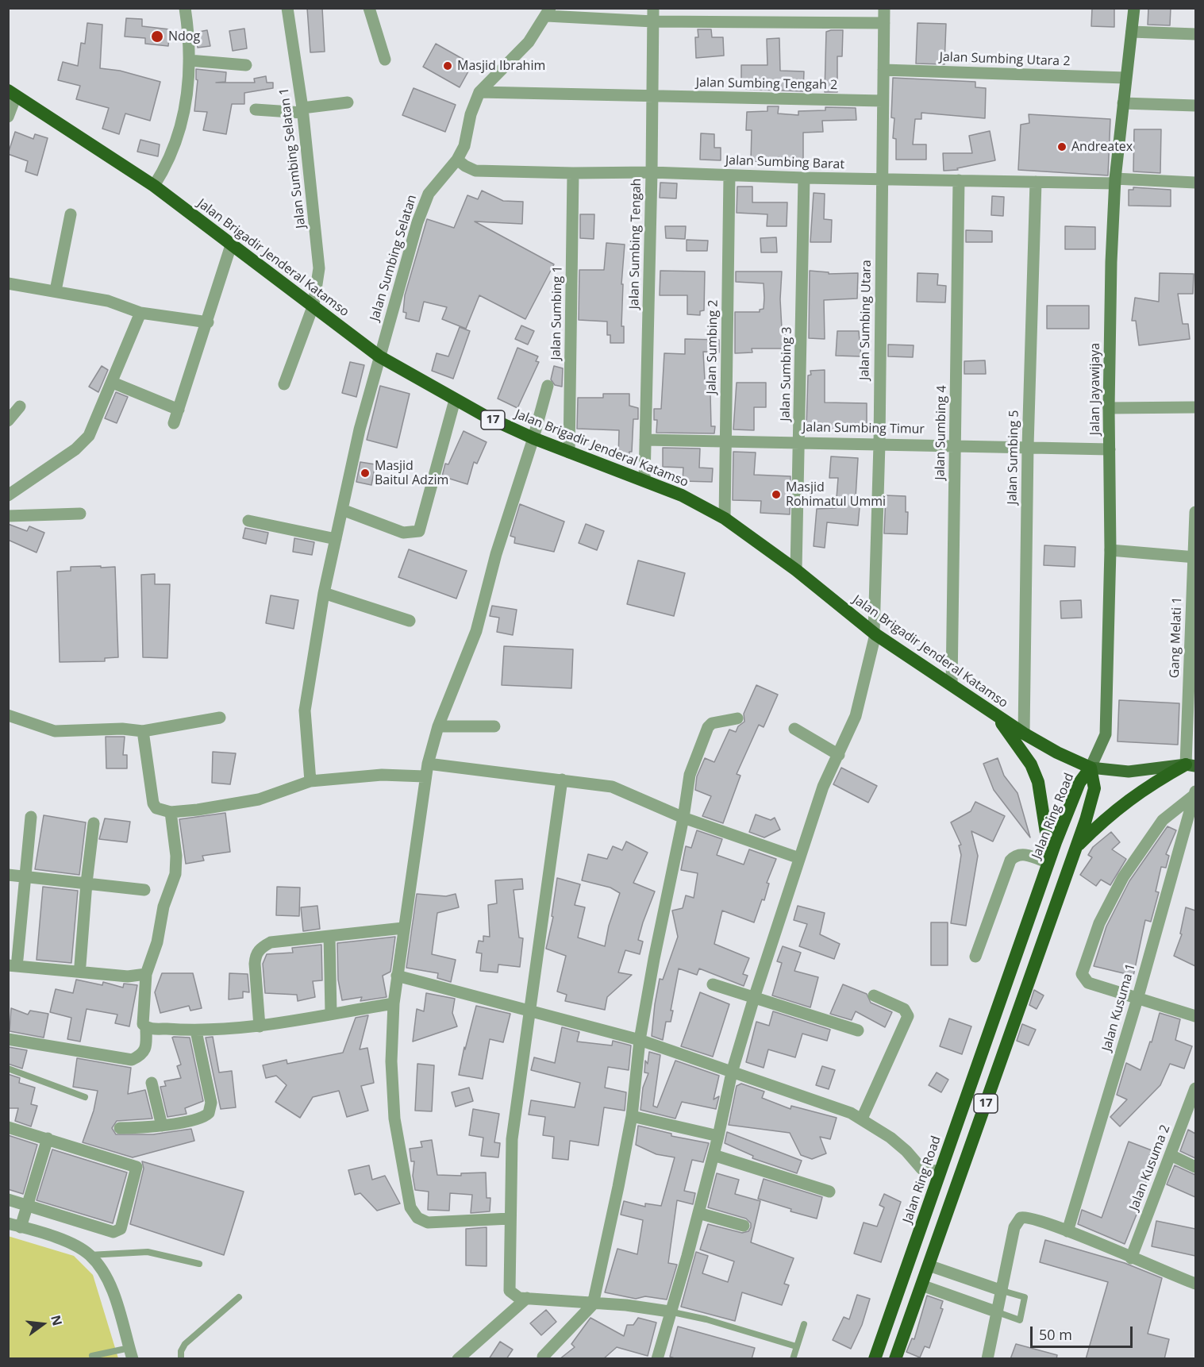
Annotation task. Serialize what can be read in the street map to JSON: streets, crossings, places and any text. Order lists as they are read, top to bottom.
{
  "streets": {
    "highway": ["Jalan Brigadir Jenderal Katamso", "17", "Jalan Ring Road"],
    "main road": ["Jalan Jayawijaya"],
    "street": [
      "Jalan Sumbing Utara 2",
      "Jalan Sumbing Tengah 2",
      "Jalan Sumbing Selatan 1",
      "Jalan Sumbing Barat",
      "Jalan Sumbing Tengah",
      "Jalan Sumbing Selatan",
      "Jalan Sumbing 1",
      "Jalan Sumbing Utara",
      "Jalan Sumbing 2",
      "Jalan Sumbing 3",
      "Jalan Sumbing Timur",
      "Jalan Sumbing 4",
      "Jalan Sumbing 5",
      "Gang Melati 1",
      "Jalan Kusuma 1",
      "Jalan Kusuma 2"
    ]
  },
  "crossings": [
    ["Jalan Sumbing Utara 2", "Jalan Sumbing Utara"],
    ["Jalan Sumbing Utara 2", "Jalan Jayawijaya"],
    ["Jalan Sumbing Tengah 2", "Jalan Sumbing Tengah"],
    ["Jalan Sumbing Tengah 2", "Jalan Sumbing Selatan"],
    ["Jalan Sumbing Tengah 2", "Jalan Sumbing Utara"],
    ["Jalan Sumbing Selatan 1", "Jalan Brigadir Jenderal Katamso"],
    ["Jalan Sumbing Barat", "Jalan Sumbing Tengah"],
    ["Jalan Sumbing Barat", "Jalan Sumbing Selatan"],
    ["Jalan Sumbing Barat", "Jalan Sumbing 1"],
    ["Jalan Sumbing Barat", "Jalan Sumbing Utara"],
    ["Jalan Sumbing Barat", "Jalan Sumbing 2"],
    ["Jalan Sumbing Barat", "Jalan Sumbing 3"],
    ["Jalan Sumbing Barat", "Jalan Jayawijaya"],
    ["Jalan Sumbing Barat", "Jalan Sumbing 4"],
    ["Jalan Sumbing Barat", "Jalan Sumbing 5"],
    ["Jalan Sumbing Tengah", "Jalan Brigadir Jenderal Katamso"],
    ["Jalan Sumbing Tengah", "Jalan Sumbing Timur"],
    ["Jalan Brigadir Jenderal Katamso", "Jalan Sumbing Selatan"],
    ["Jalan Brigadir Jenderal Katamso", "Jalan Sumbing 1"],
    ["Jalan Brigadir Jenderal Katamso", "Jalan Sumbing Utara"],
    ["Jalan Brigadir Jenderal Katamso", "Jalan Sumbing 2"],
    ["Jalan Brigadir Jenderal Katamso", "Jalan Sumbing 3"],
    ["Jalan Brigadir Jenderal Katamso", "Jalan Jayawijaya"],
    ["Jalan Brigadir Jenderal Katamso", "17"],
    ["Jalan Brigadir Jenderal Katamso", "Jalan Sumbing 4"],
    ["Jalan Brigadir Jenderal Katamso", "Jalan Sumbing 5"],
    ["Jalan Brigadir Jenderal Katamso", "Jalan Ring Road"],
    ["Jalan Sumbing Utara", "Jalan Sumbing Timur"],
    ["Jalan Sumbing 2", "Jalan Sumbing Timur"],
    ["Jalan Sumbing 3", "Jalan Sumbing Timur"],
    ["Jalan Jayawijaya", "Jalan Sumbing Timur"],
    ["Jalan Jayawijaya", "Jalan Ring Road"],
    ["17", "Jalan Ring Road"],
    ["Jalan Sumbing Timur", "Jalan Sumbing 4"],
    ["Jalan Sumbing Timur", "Jalan Sumbing 5"]
  ],
  "places": [
    "Ndog",
    "Masjid Ibrahim",
    "Andreatex",
    "Masjid Baitul Adzim",
    "Masjid Rohimatul Ummi"
  ],
  "scale_bar": "50 m",
  "north": "right"
}
